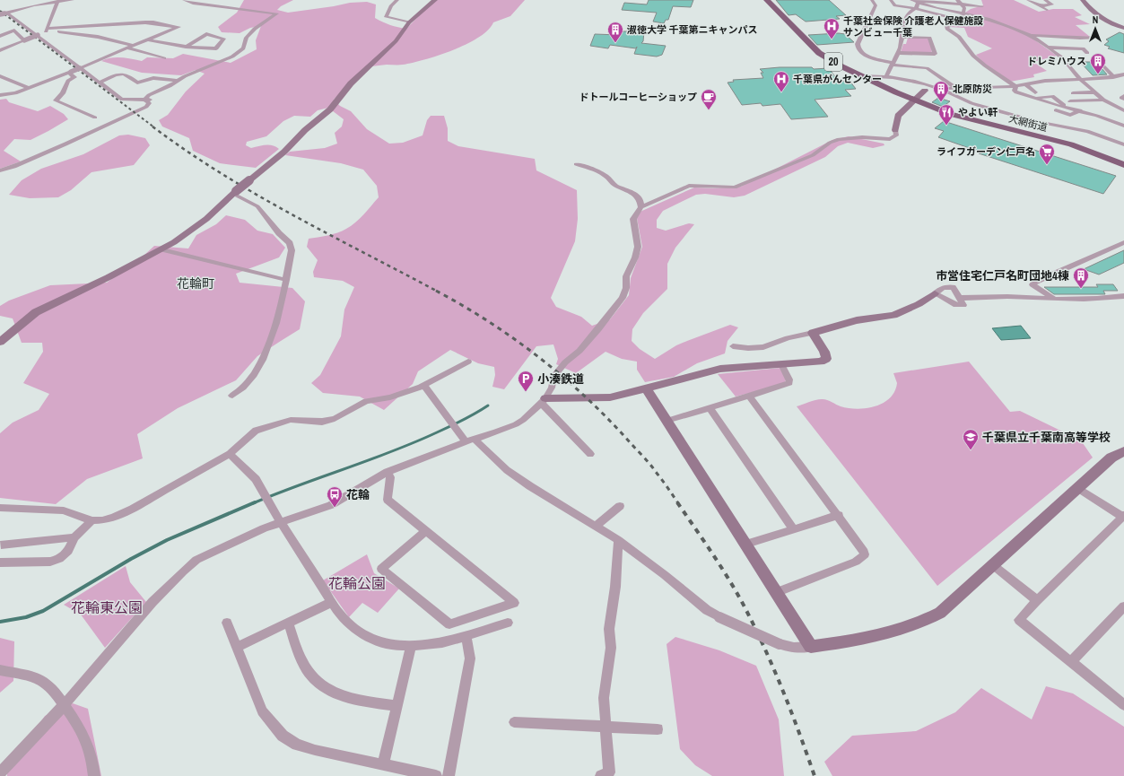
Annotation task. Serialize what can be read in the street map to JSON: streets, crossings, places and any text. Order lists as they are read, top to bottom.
{
  "streets": {
    "main road": ["20", "大網街道"]
  },
  "districts": ["花輪町"],
  "parks": ["花輪公園", "花輪東公園"],
  "places": {
    "hospital": ["千葉社会保険 介護老人保健施設 サンビュー千葉", "千葉県がんセンター"],
    "building": [
      "淑徳大学 千葉第ニキャンパス",
      "ドレミハウス",
      "北原防災",
      "市営住宅仁戸名町団地4棟"
    ],
    "cafe": ["ドトールコーヒーショップ"],
    "restaurant": ["やよい軒"],
    "supermarket": ["ライフガーデン仁戸名"],
    "parking": ["小湊鉄道"],
    "school or university": ["千葉県立千葉南高等学校"],
    "bus stop": ["花輪"]
  },
  "north": "top"
}
